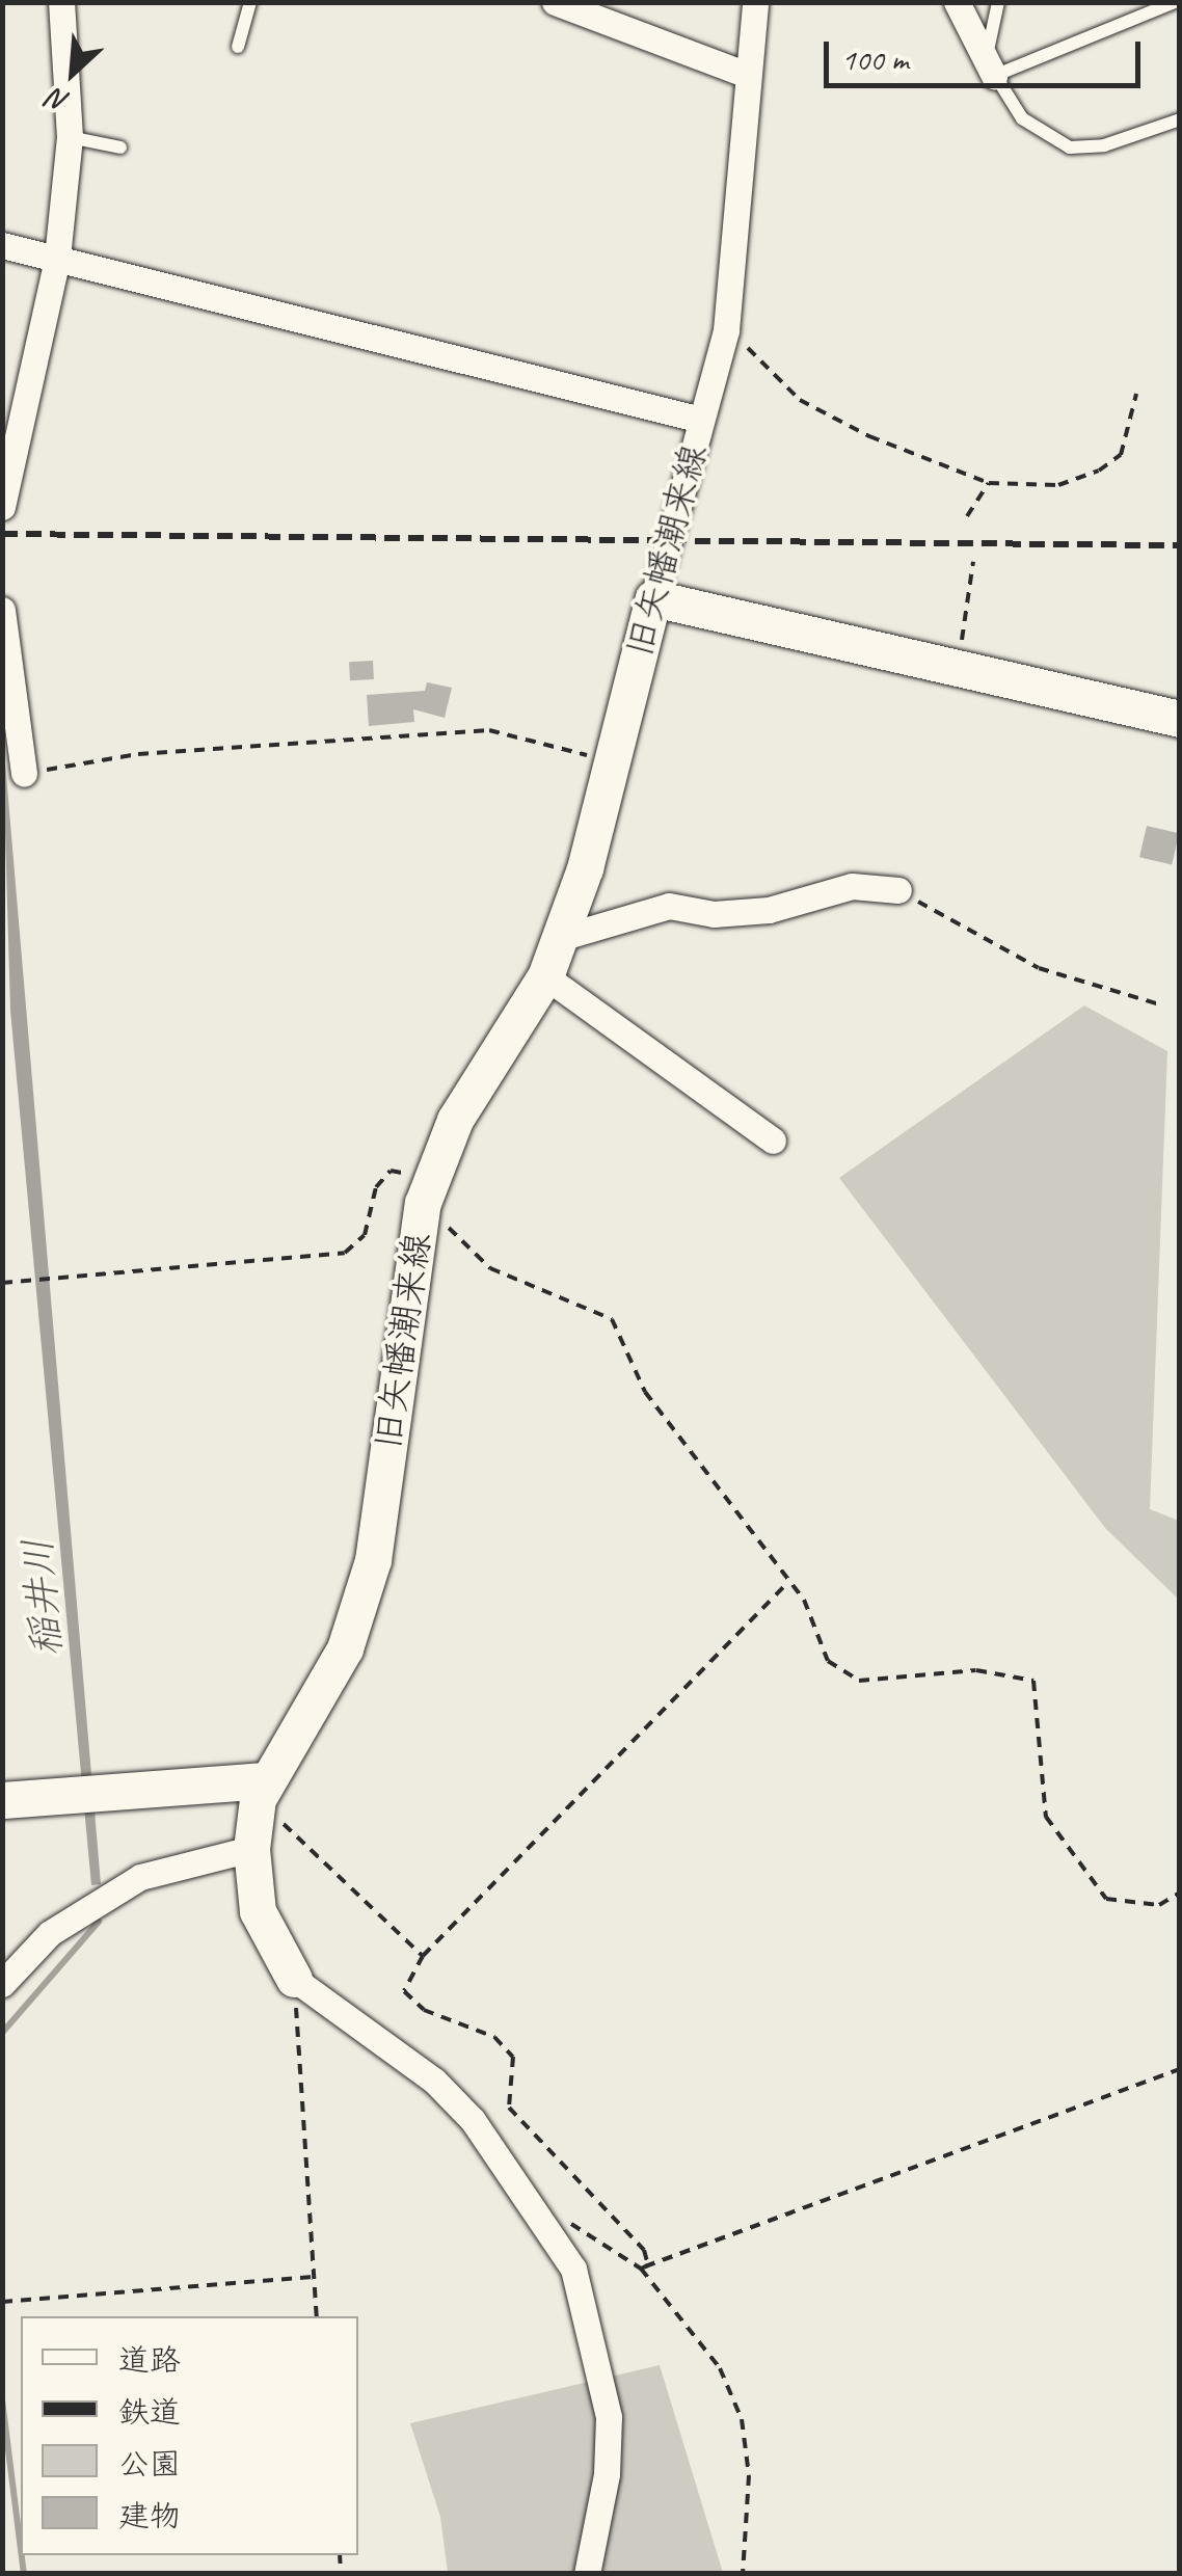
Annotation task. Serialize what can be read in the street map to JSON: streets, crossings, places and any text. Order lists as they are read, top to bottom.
{
  "streets": {
    "street": ["旧矢幡潮来線"]
  },
  "water": ["稲井川"],
  "legend": [
    "道路",
    "鉄道",
    "公園",
    "建物"
  ],
  "scale_bar": "100 m",
  "north": "bottom left"
}
